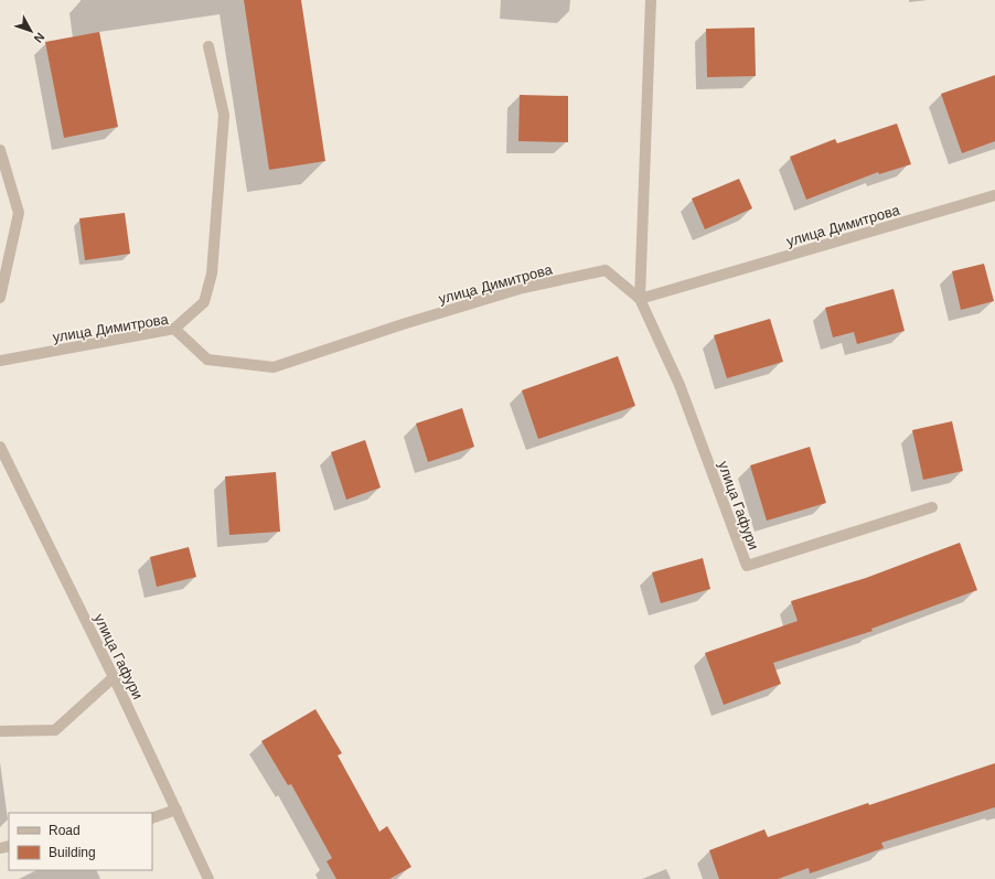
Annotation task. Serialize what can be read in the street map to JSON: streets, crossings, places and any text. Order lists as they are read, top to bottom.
{
  "streets": {
    "street": ["улица Димитрова", "улица Гафури"]
  },
  "crossings": [
    ["улица Димитрова", "улица Гафури"]
  ],
  "legend": ["Road", "Building"],
  "north": "bottom right"
}
